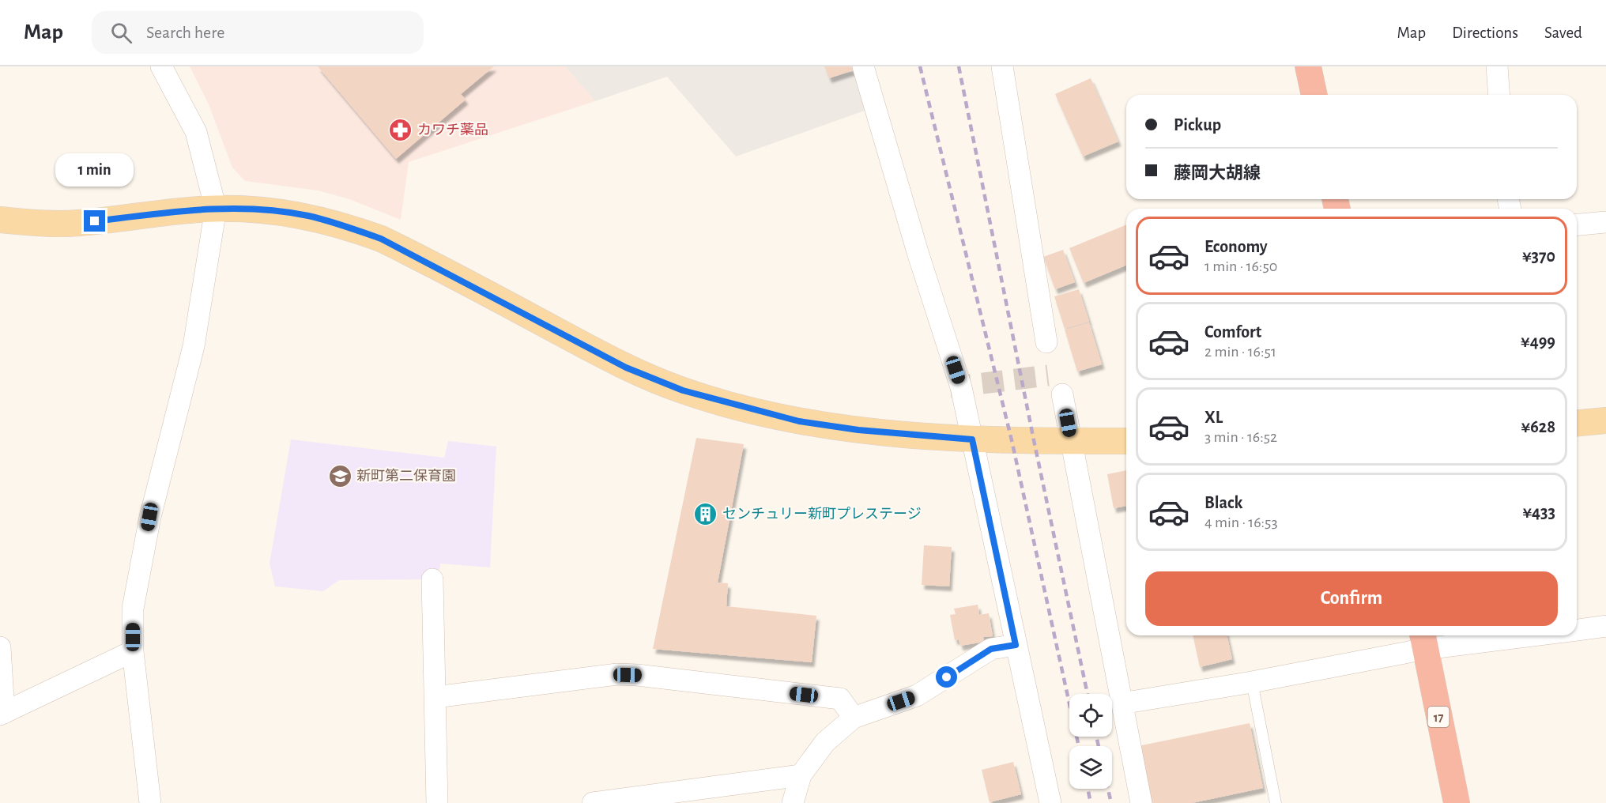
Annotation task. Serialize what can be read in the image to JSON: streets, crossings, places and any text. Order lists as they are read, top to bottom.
{
  "streets": {
    "highway": ["17"]
  },
  "places": {
    "pharmacy": ["カワチ薬品"],
    "school or university": ["新町第二保育園"],
    "building": ["センチュリー新町プレステージ"]
  },
  "page": {
    "header": "Map",
    "search": "Search here",
    "nav": ["Map", "Directions", "Saved"],
    "banner": ["Pickup", "藤岡大胡線"],
    "bubble": "1 min",
    "list": [
      {
        "name": "Economy",
        "note": "1 min · 16:50",
        "value": "¥370"
      },
      {
        "name": "Comfort",
        "note": "2 min · 16:51",
        "value": "¥499"
      },
      {
        "name": "XL",
        "note": "3 min · 16:52",
        "value": "¥628"
      },
      {
        "name": "Black",
        "note": "4 min · 16:53",
        "value": "¥433"
      }
    ],
    "buttons": "Confirm"
  }
}
